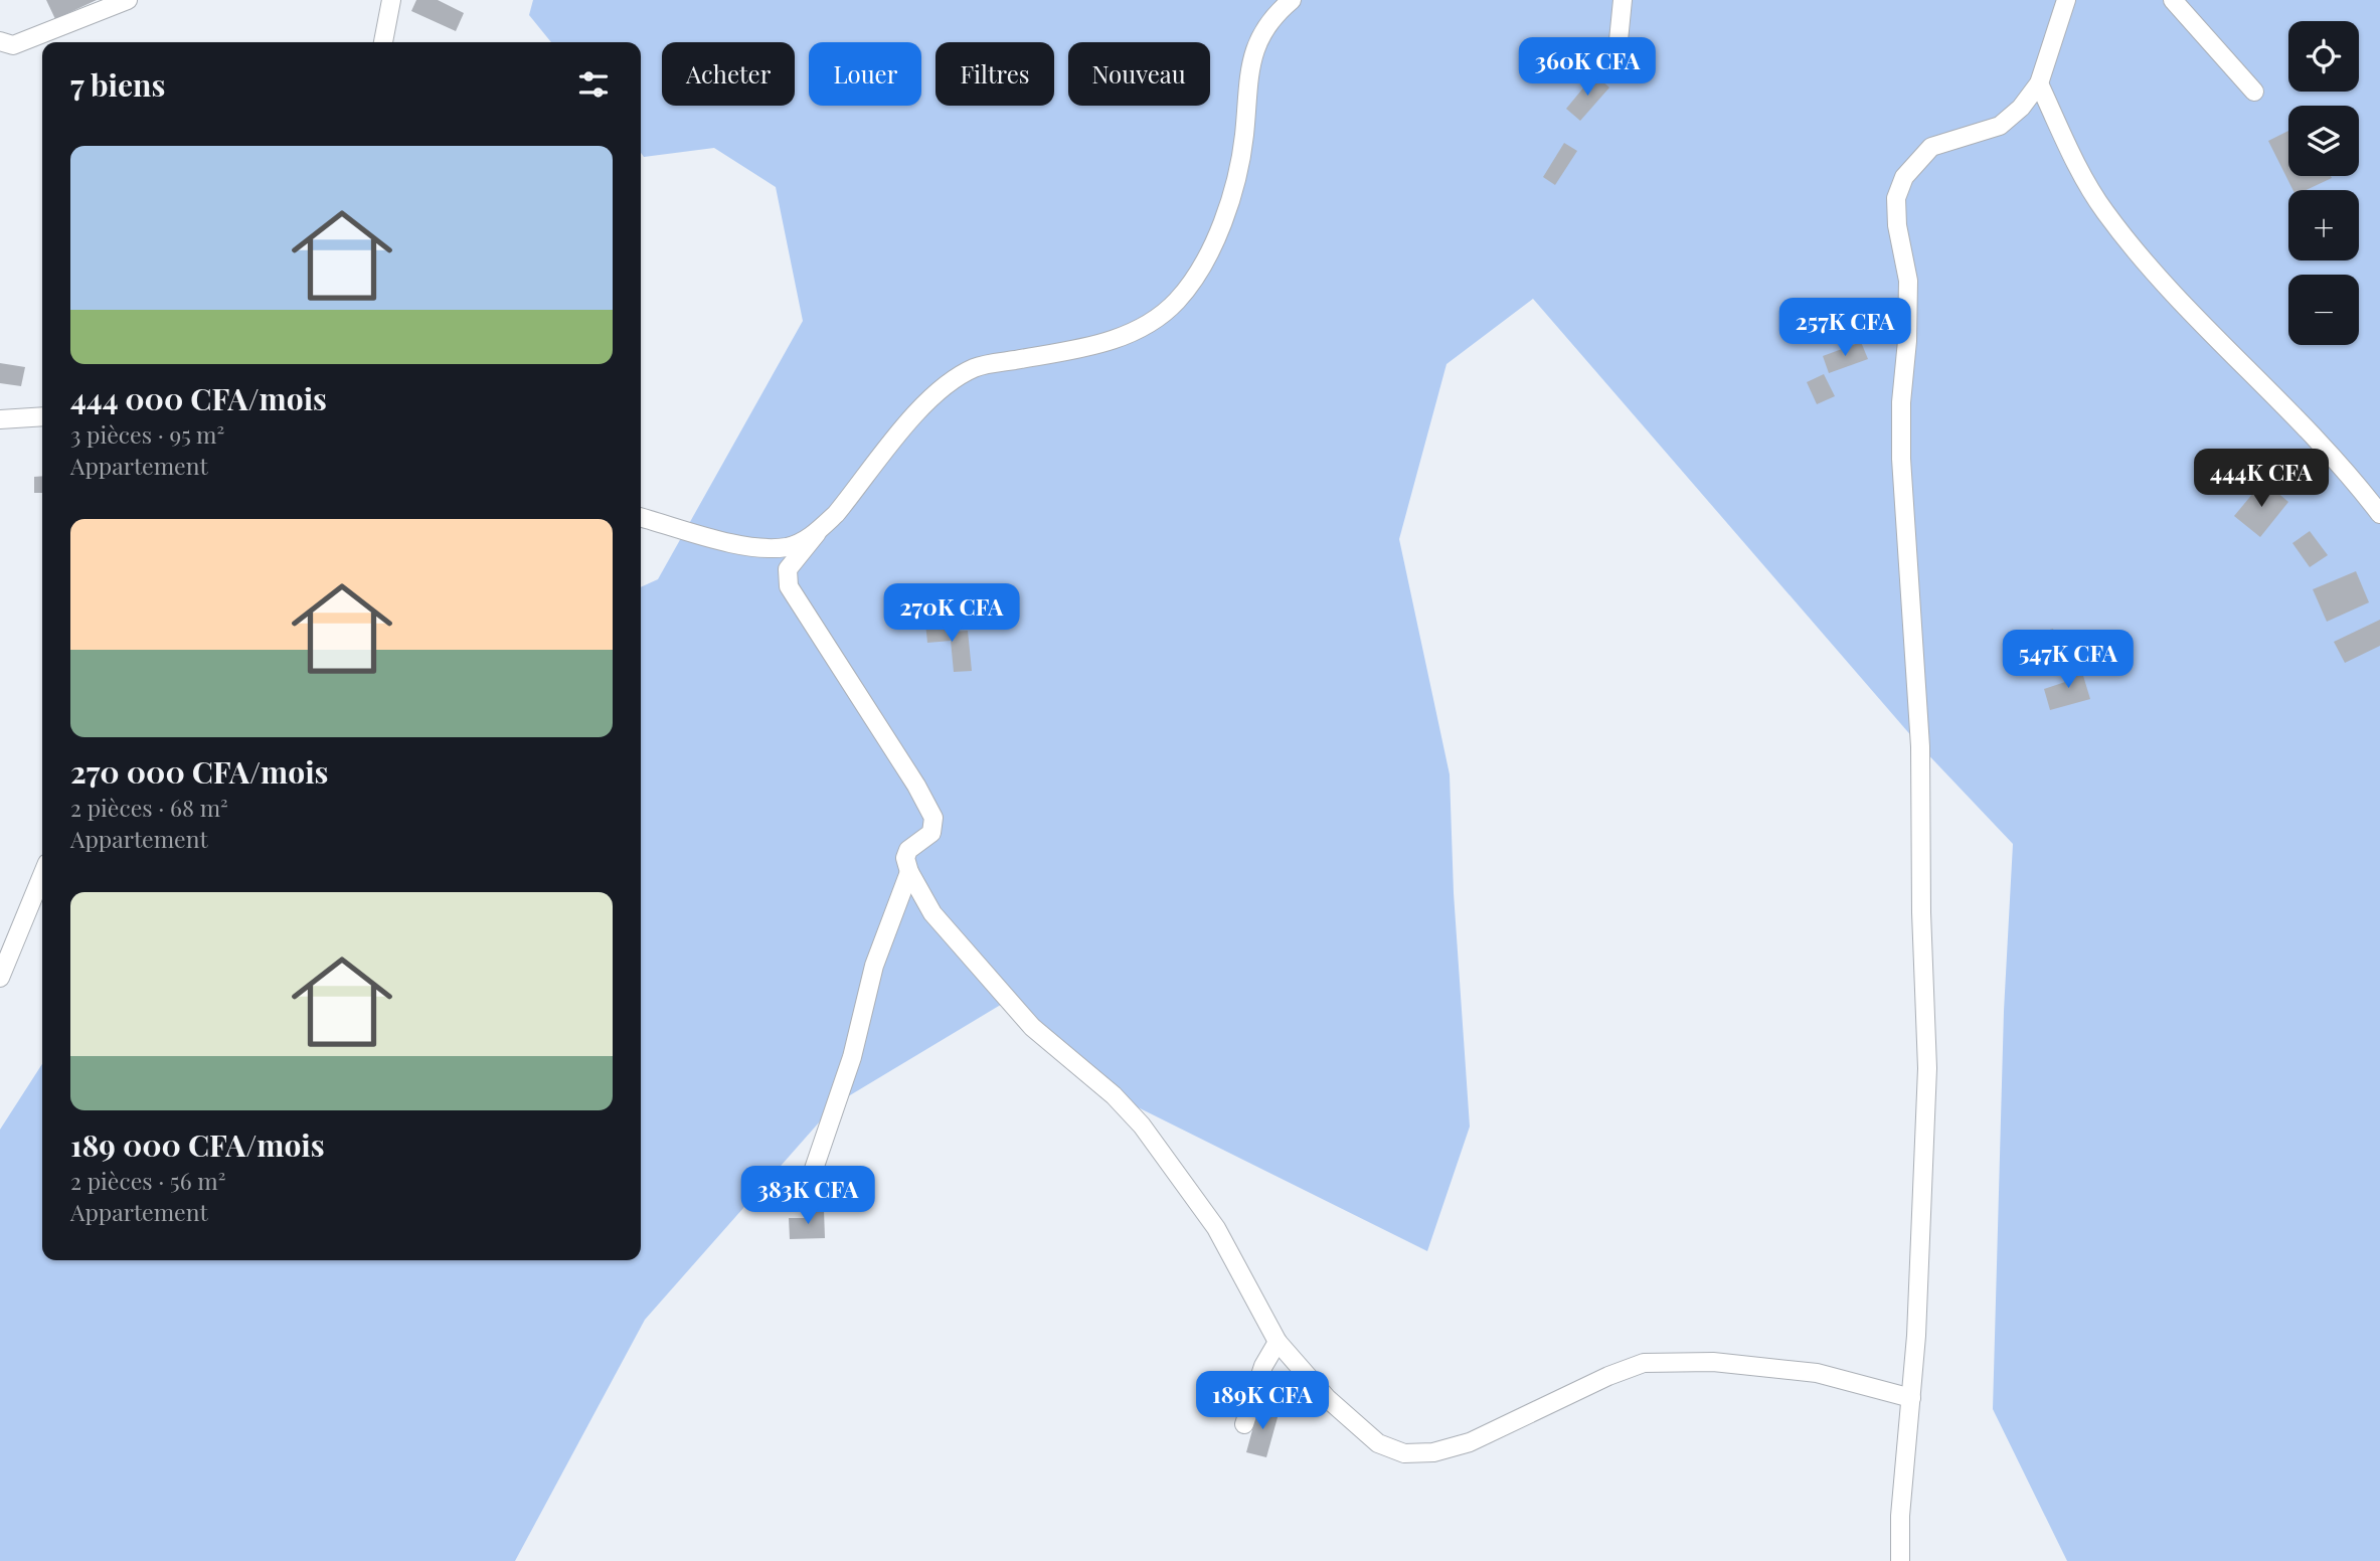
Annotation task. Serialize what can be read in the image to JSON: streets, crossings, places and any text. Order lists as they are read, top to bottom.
{
  "page": {
    "map_buttons": ["+", "−"],
    "price": [
      "360K CFA",
      "257K CFA",
      "444K CFA",
      "270K CFA",
      "547K CFA",
      "383K CFA",
      "189K CFA"
    ],
    "chip": [
      "Acheter",
      "Louer",
      "Filtres",
      "Nouveau"
    ],
    "heading": "7 biens",
    "list": [
      {
        "name": "444 000 CFA/mois",
        "note": "3 pièces · 95 m² · Appartement"
      },
      {
        "name": "270 000 CFA/mois",
        "note": "2 pièces · 68 m² · Appartement"
      },
      {
        "name": "189 000 CFA/mois",
        "note": "2 pièces · 56 m² · Appartement"
      }
    ]
  }
}
